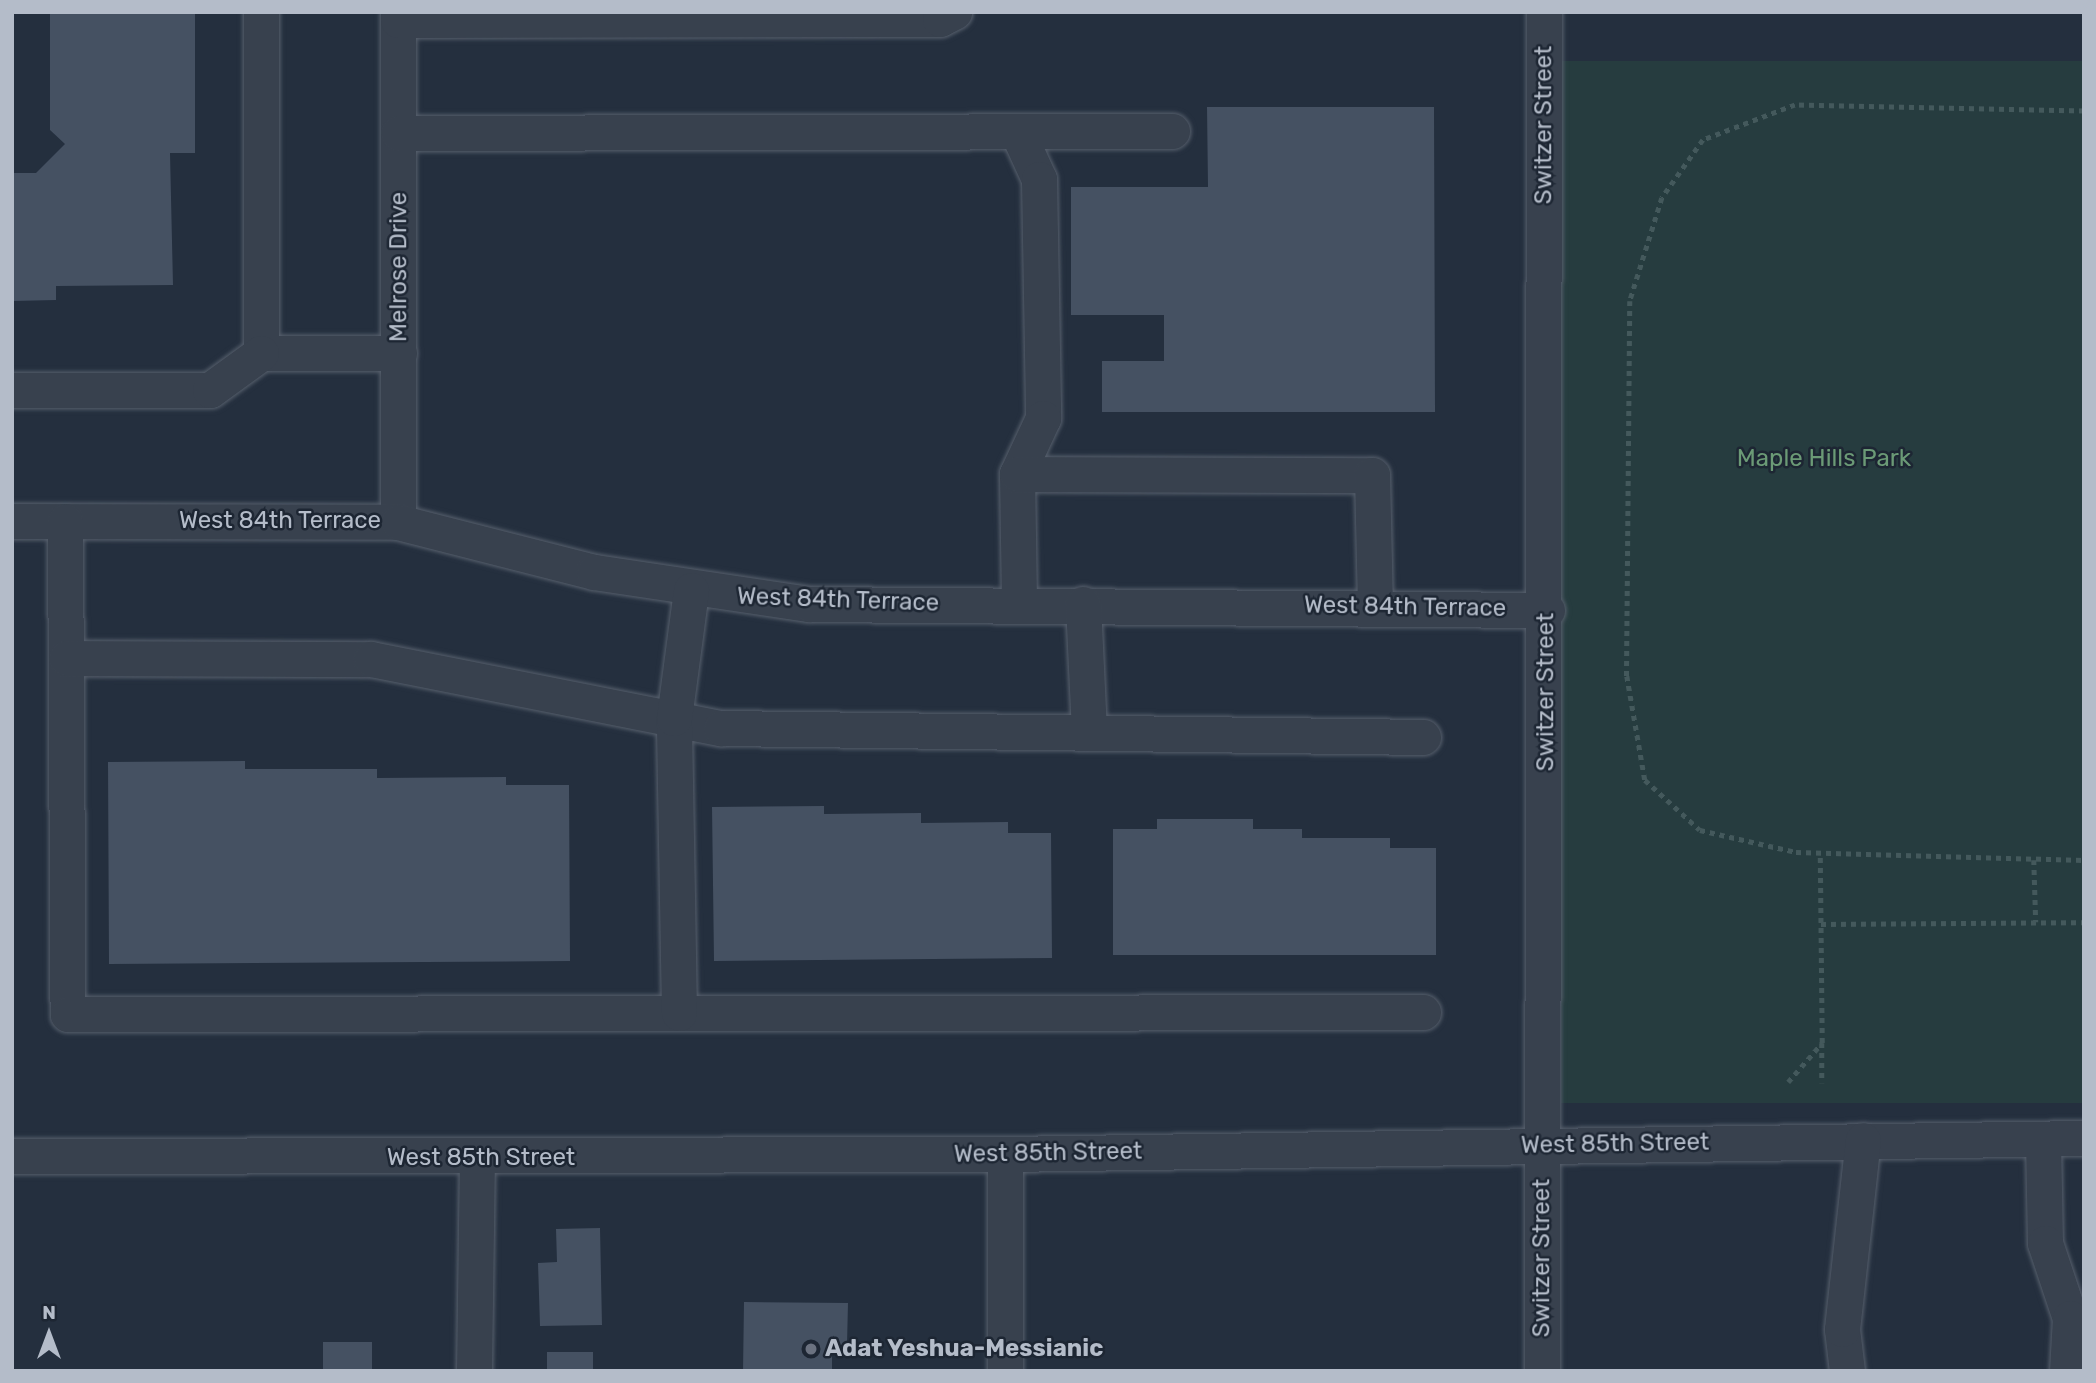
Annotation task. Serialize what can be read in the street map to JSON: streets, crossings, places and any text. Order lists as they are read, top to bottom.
{
  "streets": {
    "street": [
      "Switzer Street",
      "Melrose Drive",
      "West 84th Terrace",
      "West 85th Street"
    ]
  },
  "crossings": [
    ["Switzer Street", "West 84th Terrace"],
    ["Switzer Street", "West 85th Street"],
    ["Melrose Drive", "West 84th Terrace"]
  ],
  "parks": ["Maple Hills Park"],
  "places": ["Adat Yeshua-Messianic"],
  "north": "top"
}
